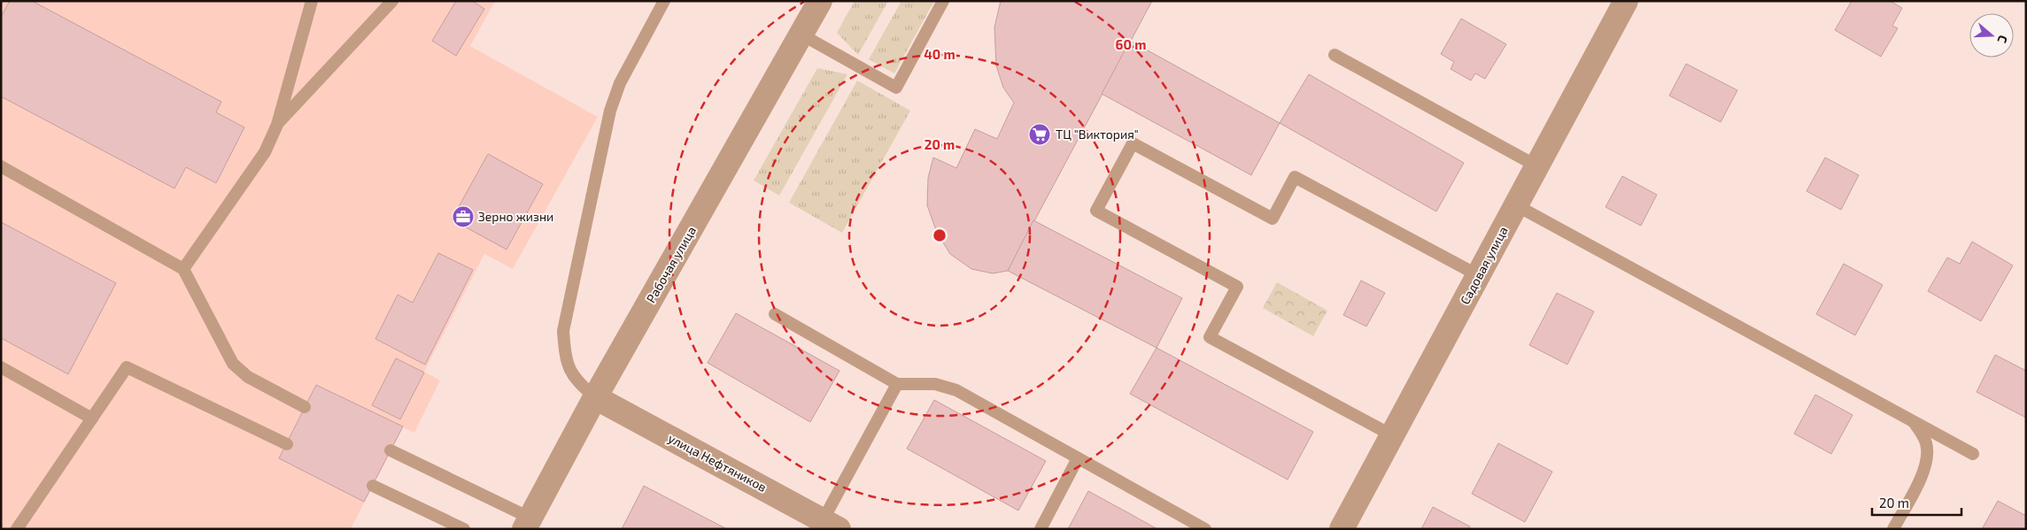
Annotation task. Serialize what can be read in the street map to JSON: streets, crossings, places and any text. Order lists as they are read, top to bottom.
{
  "streets": {
    "street": ["Рабочая улица", "Садовая улица", "улица Нефтяников"]
  },
  "crossings": [
    ["Рабочая улица", "улица Нефтяников"]
  ],
  "places": {
    "supermarket": ["ТЦ \"Виктория\""],
    "office": ["Зерно жизни"]
  },
  "scale_bar": "20 m",
  "north": "right",
  "rings": ["60 m", "40 m", "20 m"]
}
